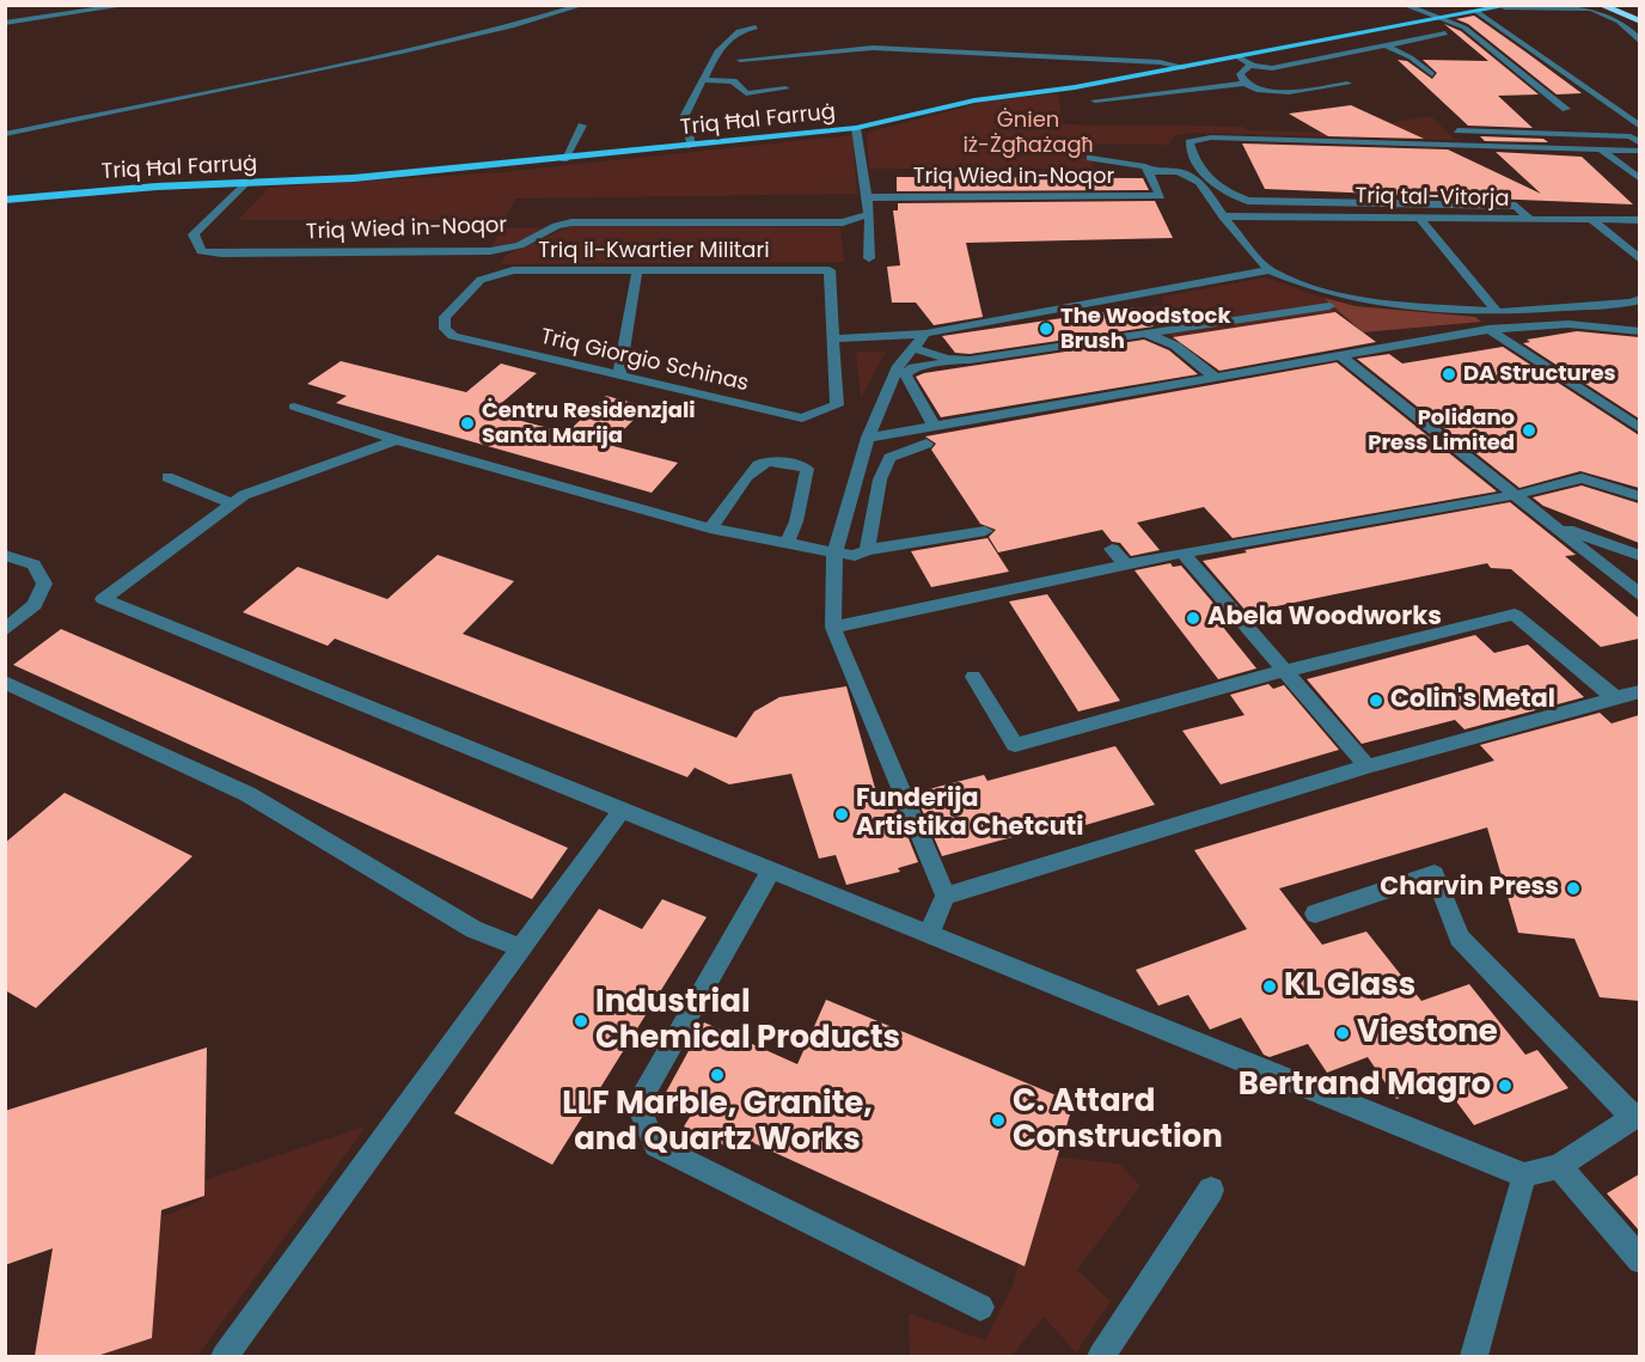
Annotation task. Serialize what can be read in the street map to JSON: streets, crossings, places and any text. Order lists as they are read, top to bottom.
{
  "streets": {
    "main road": ["Triq Ħal Farruġ"],
    "street": [
      "Triq Wied in-Noqor",
      "Triq tal-Vitorja",
      "Triq il-Kwartier Militari",
      "Triq Giorgio Schinas"
    ]
  },
  "crossings": [
    ["Triq Ħal Farruġ", "Triq Wied in-Noqor"],
    ["Triq il-Kwartier Militari", "Triq Giorgio Schinas"]
  ],
  "parks": ["Ġnien iż-Żgħażagħ"],
  "places": [
    "The Woodstock Brush",
    "DA Structures",
    "Ċentru Residenzjali Santa Marija",
    "Polidano Press Limited",
    "Abela Woodworks",
    "Colin's Metal",
    "Funderija Artistika Chetcuti",
    "Charvin Press",
    "KL Glass",
    "Industrial Chemical Products",
    "Viestone",
    "LLF Marble, Granite, and Quartz Works",
    "Bertrand Magro",
    "C. Attard Construction"
  ]
}
